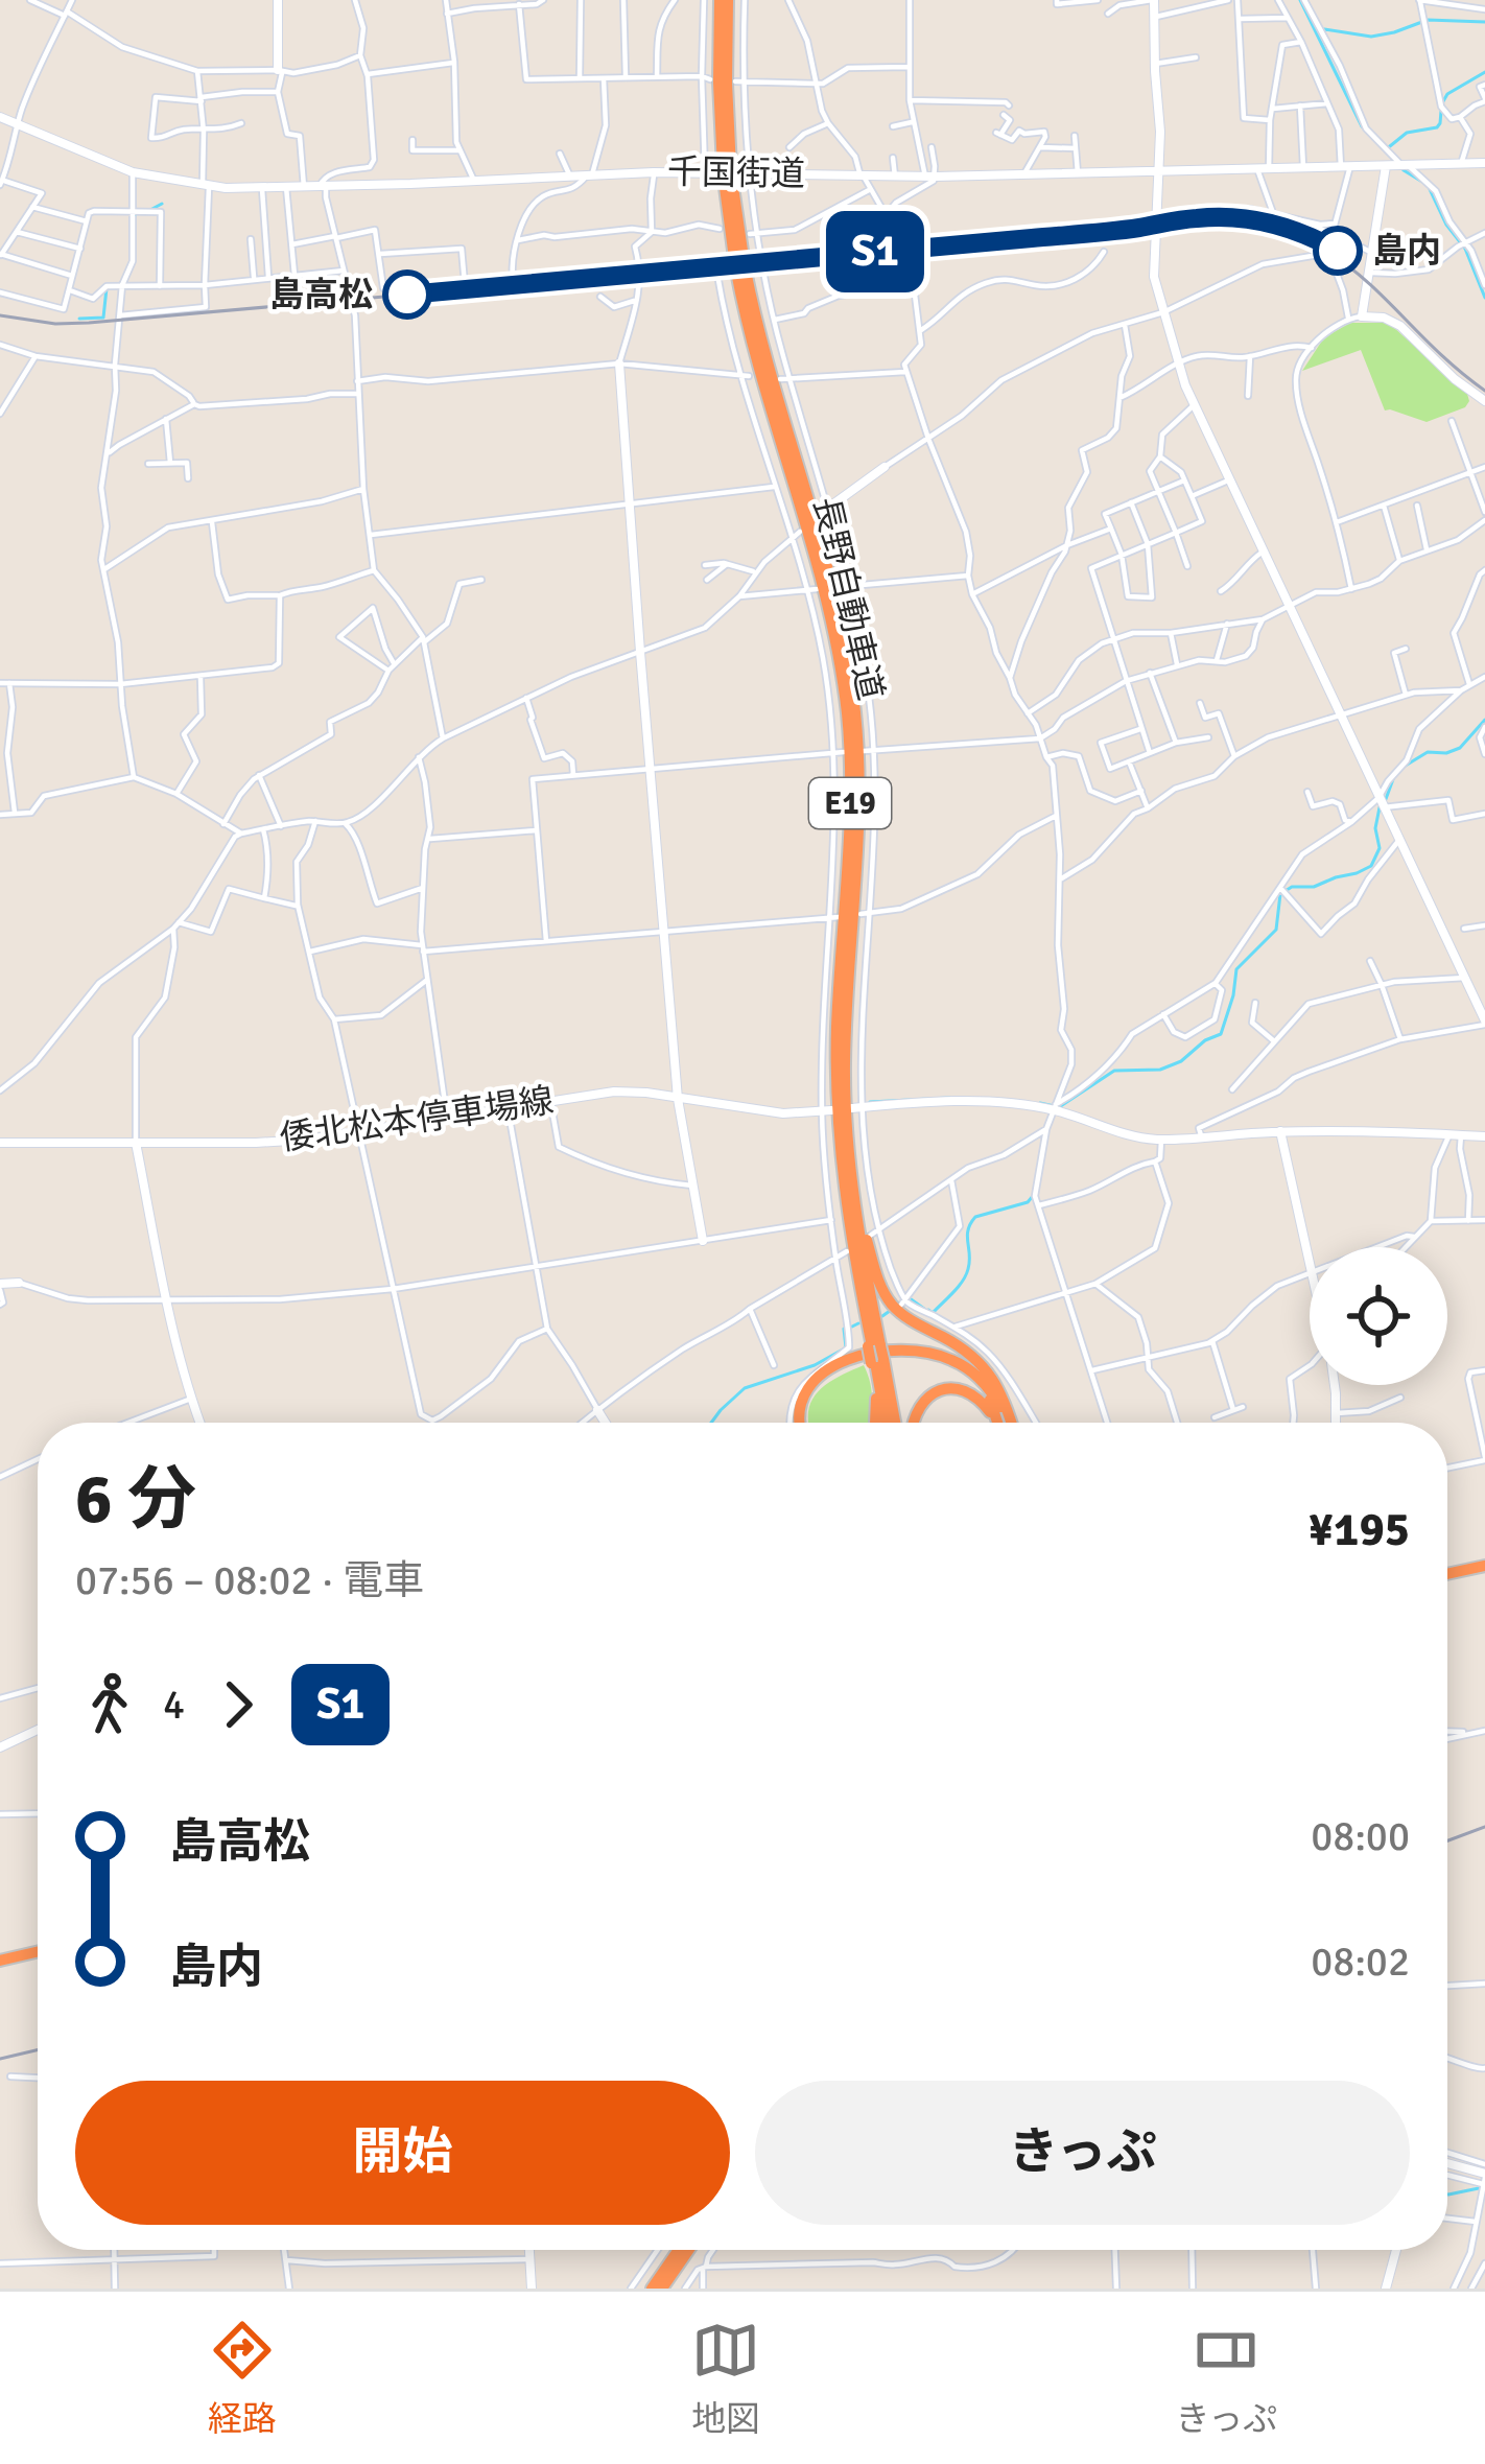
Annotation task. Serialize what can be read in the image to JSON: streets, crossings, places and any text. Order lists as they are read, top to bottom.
{
  "streets": {
    "highway": ["長野自動車道", "E19"],
    "street": ["千国街道", "倭北松本停車場線"]
  },
  "places": ["島内", "島高松"],
  "page": {
    "on_map": "S1",
    "heading": ["6 分", "07:56 – 08:02 · 電車", "¥195"],
    "legs": ["4", "S1"],
    "list": [
      {
        "name": "島高松",
        "value": "08:00"
      },
      {
        "name": "島内",
        "value": "08:02"
      }
    ],
    "buttons": ["開始", "きっぷ"],
    "tabs": ["経路", "地図", "きっぷ"]
  }
}
